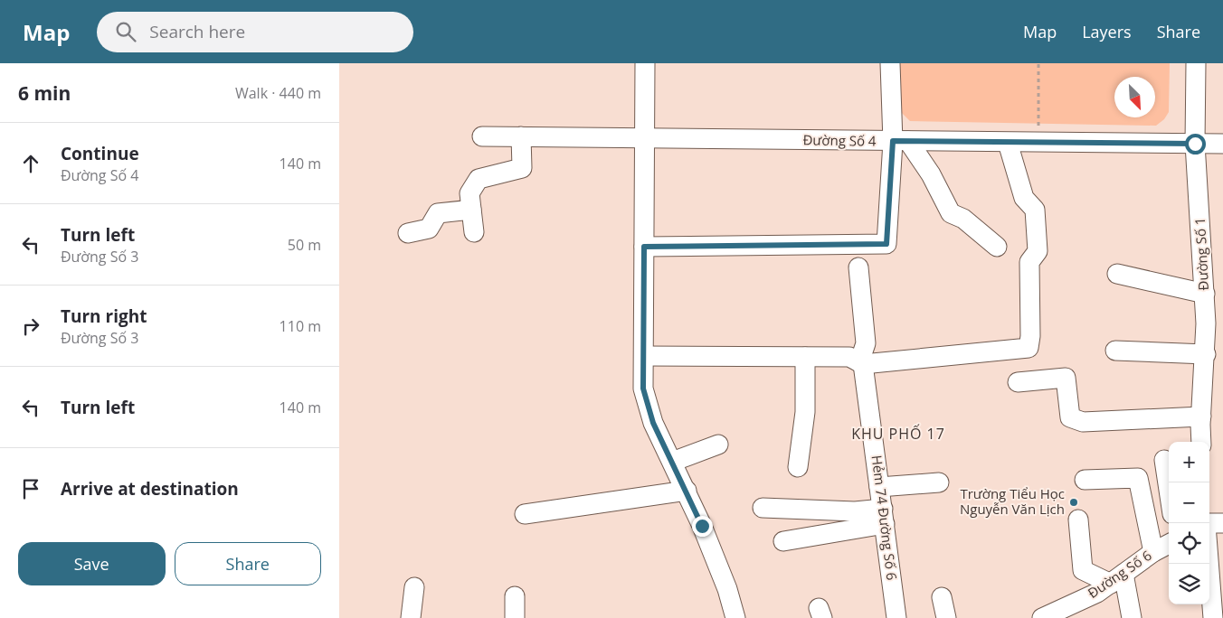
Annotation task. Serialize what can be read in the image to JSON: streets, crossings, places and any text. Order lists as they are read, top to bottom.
{
  "streets": {
    "street": [
      "Đường Số 4",
      "Đường Số 1",
      "Hẻm 74 Đường Số 6",
      "Đường Số 6"
    ]
  },
  "crossings": [
    ["Đường Số 4", "Đường Số 1"]
  ],
  "districts": ["KHU PHỐ 17"],
  "places": ["Trường Tiểu Học Nguyễn Văn Lịch"],
  "north": "bottom right",
  "page": {
    "header": "Map",
    "search": "Search here",
    "nav": ["Map", "Layers", "Share"],
    "heading": ["6 min", "Walk · 440 m"],
    "list": [
      ["Continue", "Đường Số 4", "140 m"],
      ["Turn left", "Đường Số 3", "50 m"],
      ["Turn right", "Đường Số 3", "110 m"],
      ["Turn left", "140 m"],
      "Arrive at destination"
    ],
    "map_buttons": ["+", "−"],
    "buttons": ["Save", "Share"]
  }
}
